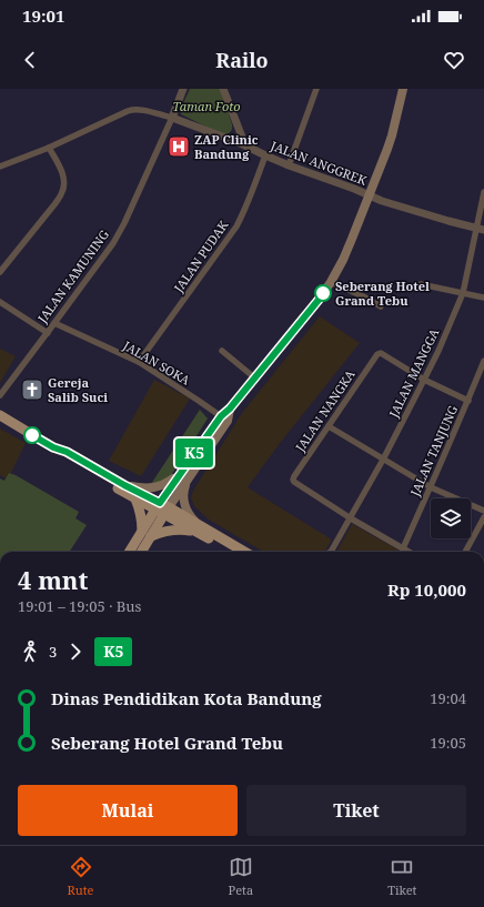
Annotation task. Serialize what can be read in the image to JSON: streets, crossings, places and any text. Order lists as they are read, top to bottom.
{
  "streets": {
    "street": [
      "JALAN ANGGREK",
      "JALAN PUDAK",
      "JALAN KAMUNING",
      "JALAN SOKA",
      "JALAN MANGGA",
      "JALAN NANGKA",
      "JALAN TANJUNG"
    ]
  },
  "crossings": [
    ["JALAN ANGGREK", "JALAN PUDAK"],
    ["JALAN ANGGREK", "JALAN KAMUNING"],
    ["JALAN ANGGREK", "JALAN MANGGA"],
    ["JALAN PUDAK", "JALAN SOKA"],
    ["JALAN KAMUNING", "JALAN SOKA"],
    ["JALAN MANGGA", "JALAN NANGKA"]
  ],
  "parks": ["Taman Foto"],
  "places": {
    "hospital": ["ZAP Clinic Bandung"],
    "other": ["Seberang Hotel Grand Tebu"],
    "church": ["Gereja Salib Suci"]
  },
  "lines": ["bus line K5"],
  "page": {
    "status": "19:01",
    "header": "Railo",
    "on_map": "K5",
    "heading": ["4 mnt", "19:01 – 19:05 · Bus", "Rp 10,000"],
    "legs": ["3", "K5"],
    "list": [
      {
        "name": "Dinas Pendidikan Kota Bandung",
        "value": "19:04"
      },
      {
        "name": "Seberang Hotel Grand Tebu",
        "value": "19:05"
      }
    ],
    "buttons": ["Mulai", "Tiket"],
    "tabs": ["Rute", "Peta", "Tiket"]
  }
}
